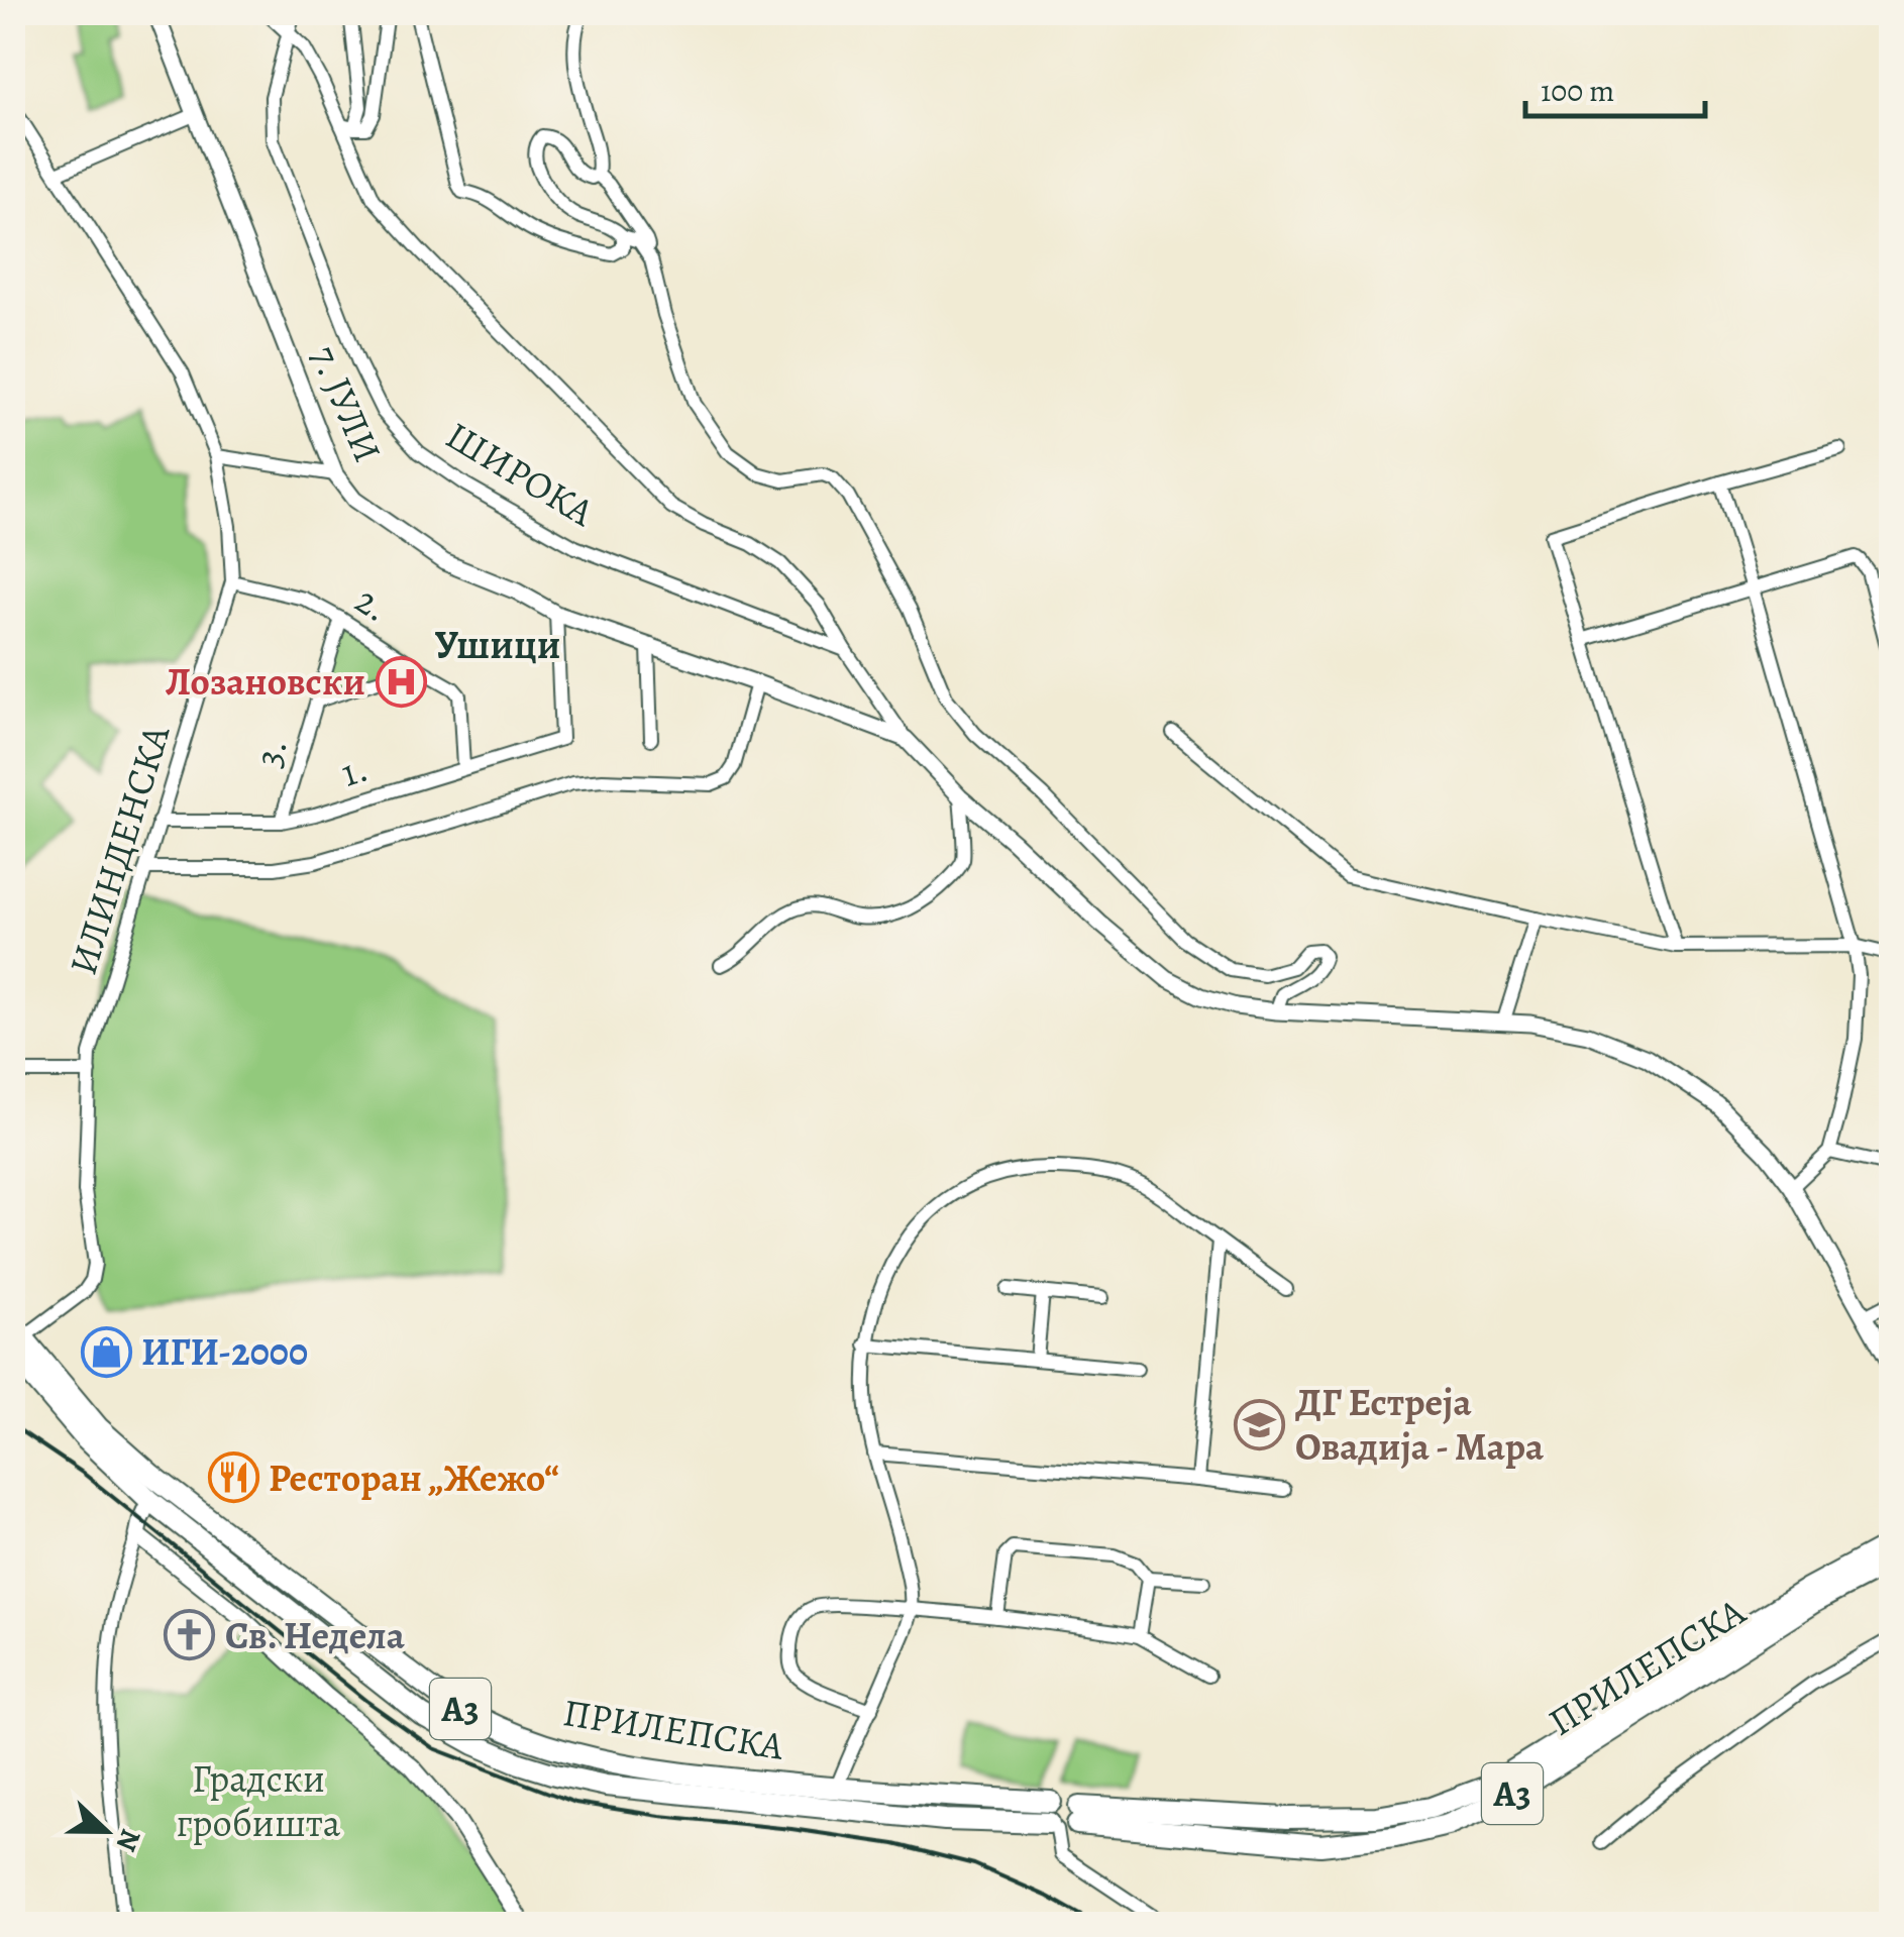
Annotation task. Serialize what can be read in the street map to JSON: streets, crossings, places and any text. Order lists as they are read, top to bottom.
{
  "streets": {
    "main road": ["ПРИЛЕПСКА", "A3"],
    "street": [
      "7. ЈУЛИ",
      "ШИРОКА",
      "2.",
      "3.",
      "1.",
      "ИЛИНДЕНСКА"
    ]
  },
  "crossings": [
    ["7. ЈУЛИ", "ШИРОКА"],
    ["7. ЈУЛИ", "1."],
    ["2.", "3."],
    ["2.", "1."],
    ["2.", "ИЛИНДЕНСКА"],
    ["3.", "1."],
    ["1.", "ИЛИНДЕНСКА"],
    ["ИЛИНДЕНСКА", "ПРИЛЕПСКА"]
  ],
  "districts": ["Ушици"],
  "parks": ["Градски гробишта"],
  "places": {
    "hospital": ["Лозановски"],
    "shop": ["ИГИ-2000"],
    "school or university": ["ДГ Естреја Овадија - Мара"],
    "restaurant": ["Ресторан „Жежо“"],
    "church": ["Св. Недела"]
  },
  "scale_bar": "100 m",
  "north": "right"
}
